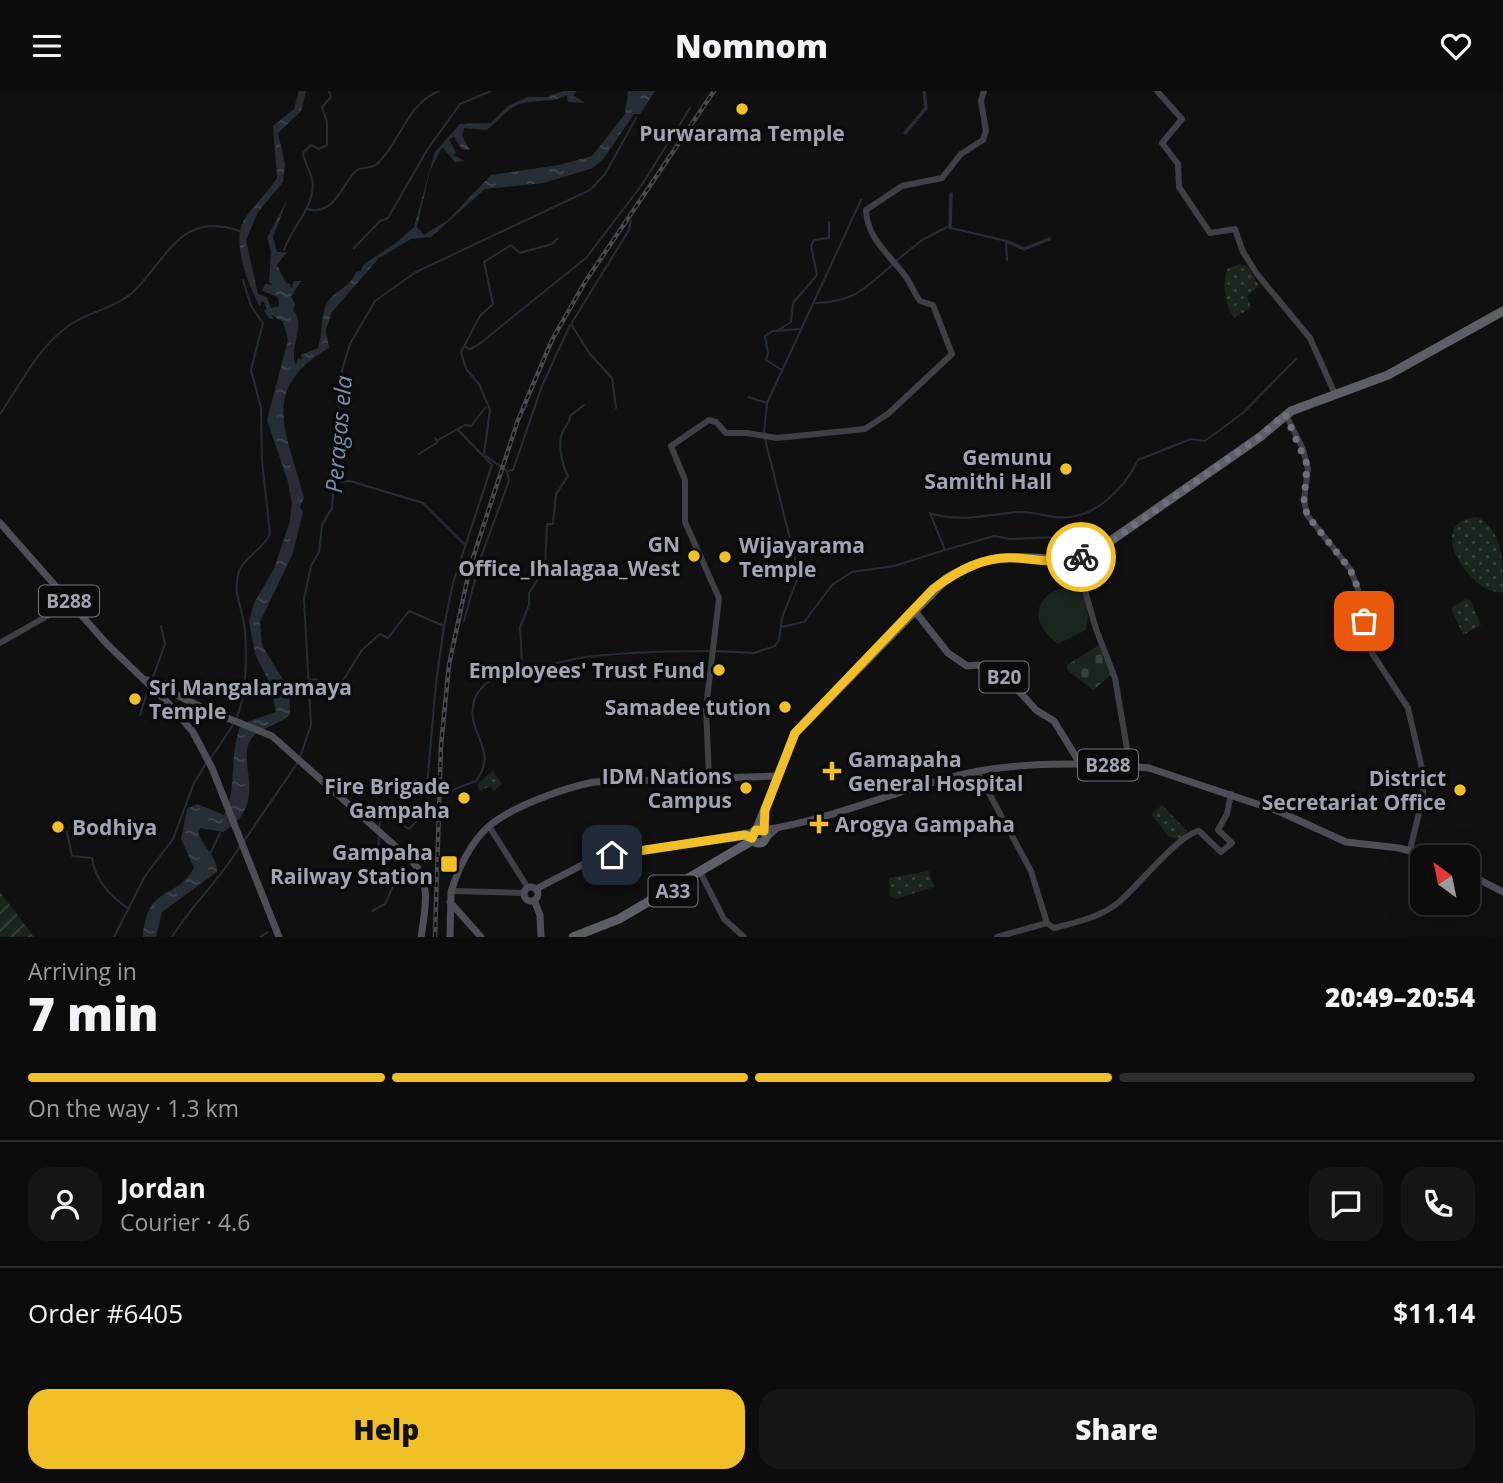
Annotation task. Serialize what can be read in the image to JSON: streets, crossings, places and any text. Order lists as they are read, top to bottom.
{
  "streets": {
    "highway": ["A33"],
    "main road": ["B288", "B20"]
  },
  "crossings": [
    ["B288", "B20"],
    ["B288", "A33"]
  ],
  "water": ["Peragas ela"],
  "places": {
    "other": [
      "Purwarama Temple",
      "Gemunu Samithi Hall",
      "GN Office_Ihalagaa_West",
      "Wijayarama Temple",
      "Employees' Trust Fund",
      "Sri Mangalaramaya Temple",
      "Samadee tution",
      "IDM Nations Campus",
      "District Secretariat Office",
      "Fire Brigade Gampaha",
      "Bodhiya"
    ],
    "health": ["Gamapaha General Hospital", "Arogya Gampaha"],
    "transit": ["Gampaha Railway Station"]
  },
  "north": "top left",
  "page": {
    "header": "Nomnom",
    "heading": ["7 min", "Arriving in", "20:49–20:54"],
    "panel": [
      "Jordan",
      "Courier · 4.6",
      "Order #6405",
      "$11.14"
    ],
    "bar": "On the way · 1.3 km",
    "buttons": ["Help", "Share"]
  }
}
